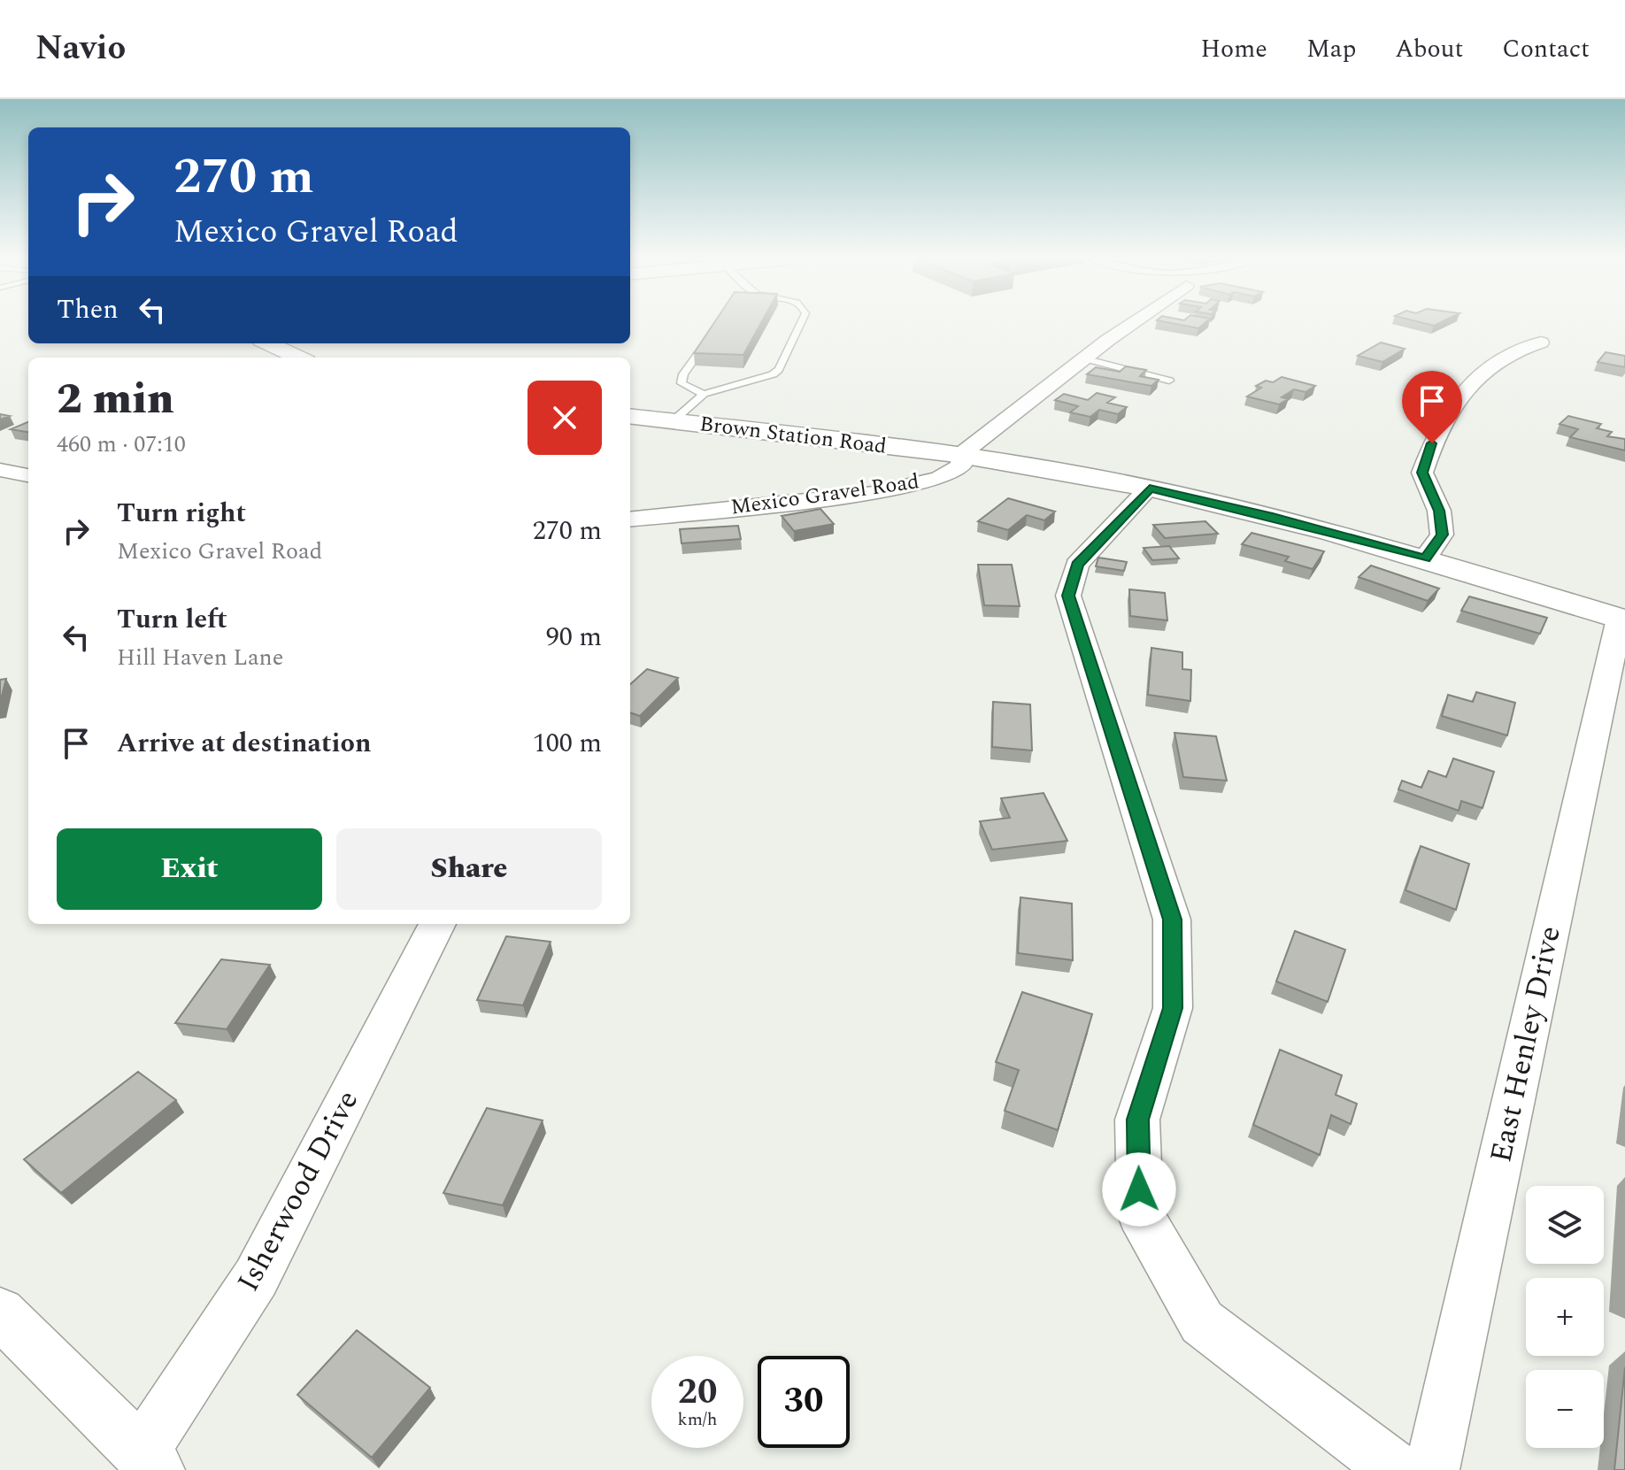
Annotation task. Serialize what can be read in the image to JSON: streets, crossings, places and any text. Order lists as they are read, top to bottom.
{
  "streets": {
    "street": [
      "Brown Station Road",
      "Mexico Gravel Road",
      "East Henley Drive",
      "Isherwood Drive"
    ]
  },
  "crossings": [
    ["Brown Station Road", "Mexico Gravel Road"]
  ],
  "page": {
    "header": "Navio",
    "nav": [
      "Home",
      "Map",
      "About",
      "Contact"
    ],
    "turn": ["270 m", "Mexico Gravel Road"],
    "then": "Then",
    "heading": ["2 min", "460 m · 07:10"],
    "list": [
      {
        "name": "Turn right",
        "note": "Mexico Gravel Road",
        "value": "270 m"
      },
      {
        "name": "Turn left",
        "note": "Hill Haven Lane",
        "value": "90 m"
      },
      {
        "name": "Arrive at destination",
        "value": "100 m"
      }
    ],
    "buttons": ["Exit", "Share"],
    "map_buttons": ["+", "−"],
    "speed": "20 km/h",
    "limit": "30"
  }
}
